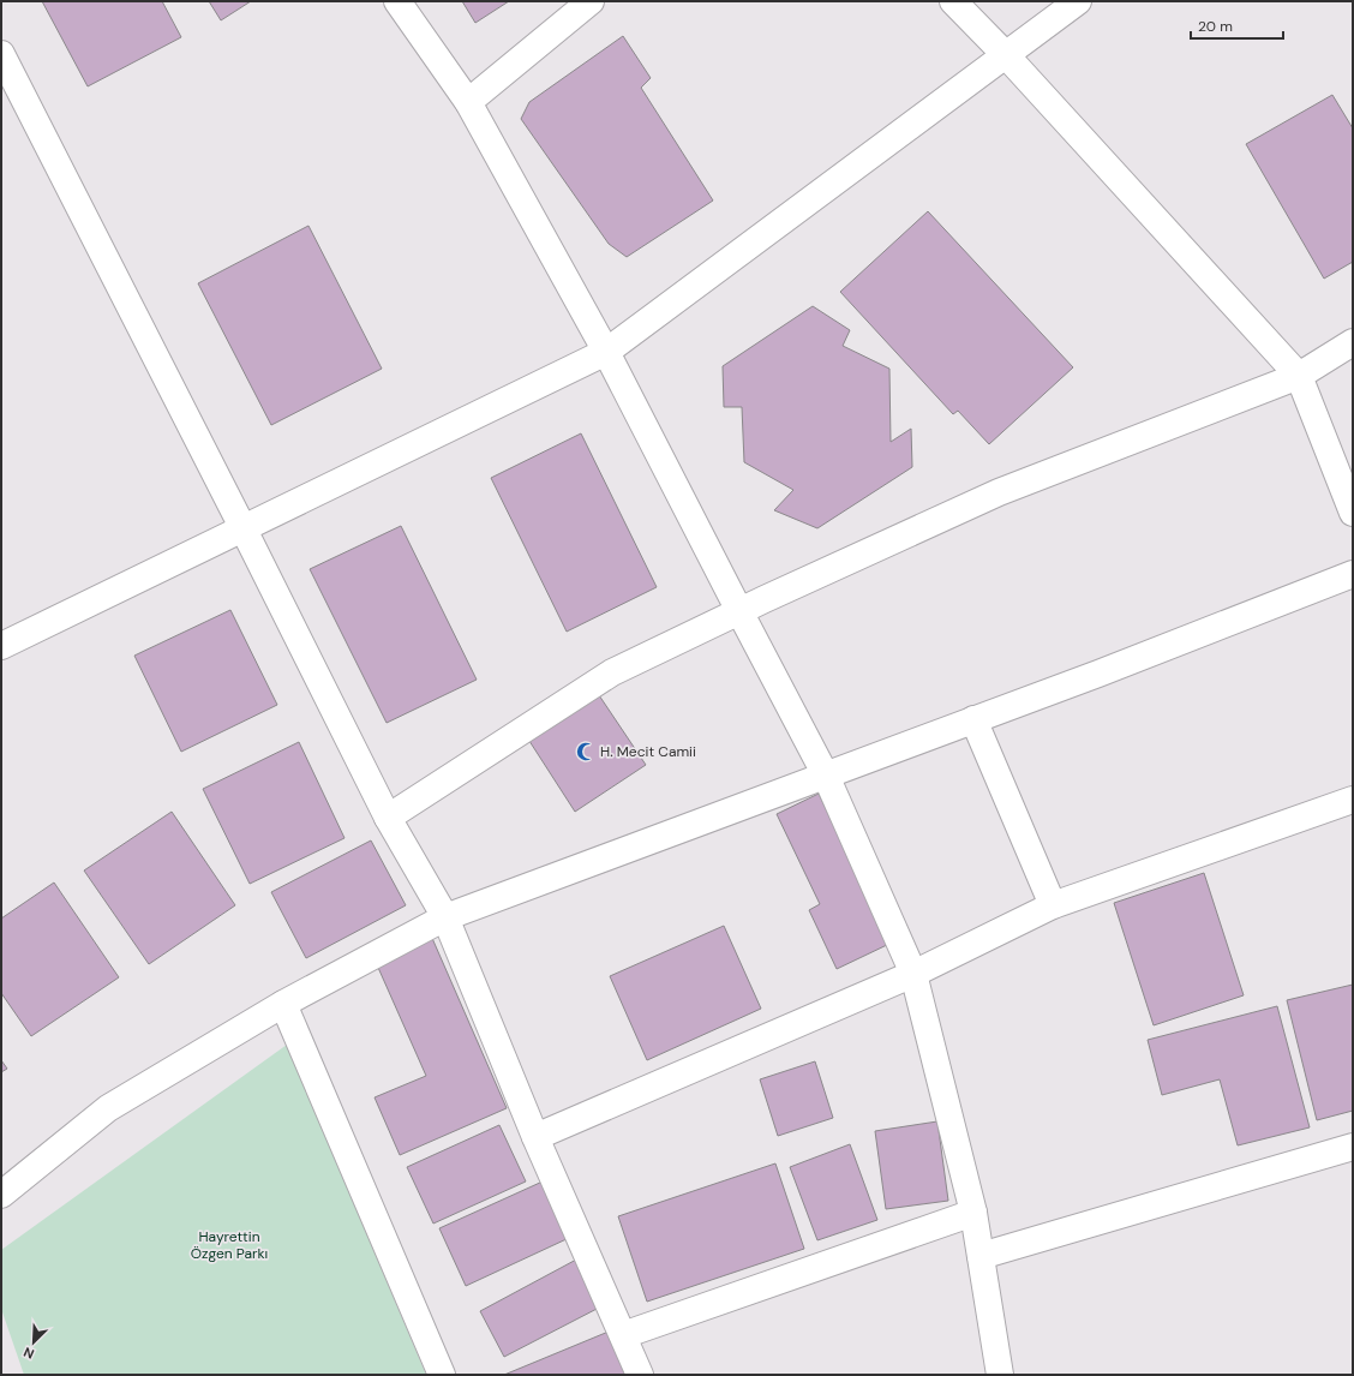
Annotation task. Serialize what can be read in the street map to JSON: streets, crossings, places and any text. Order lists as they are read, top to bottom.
{
  "parks": ["Hayrettin Özgen Parkı"],
  "places": {
    "mosque": ["H. Mecit Camii"]
  },
  "scale_bar": "20 m",
  "north": "bottom left"
}
